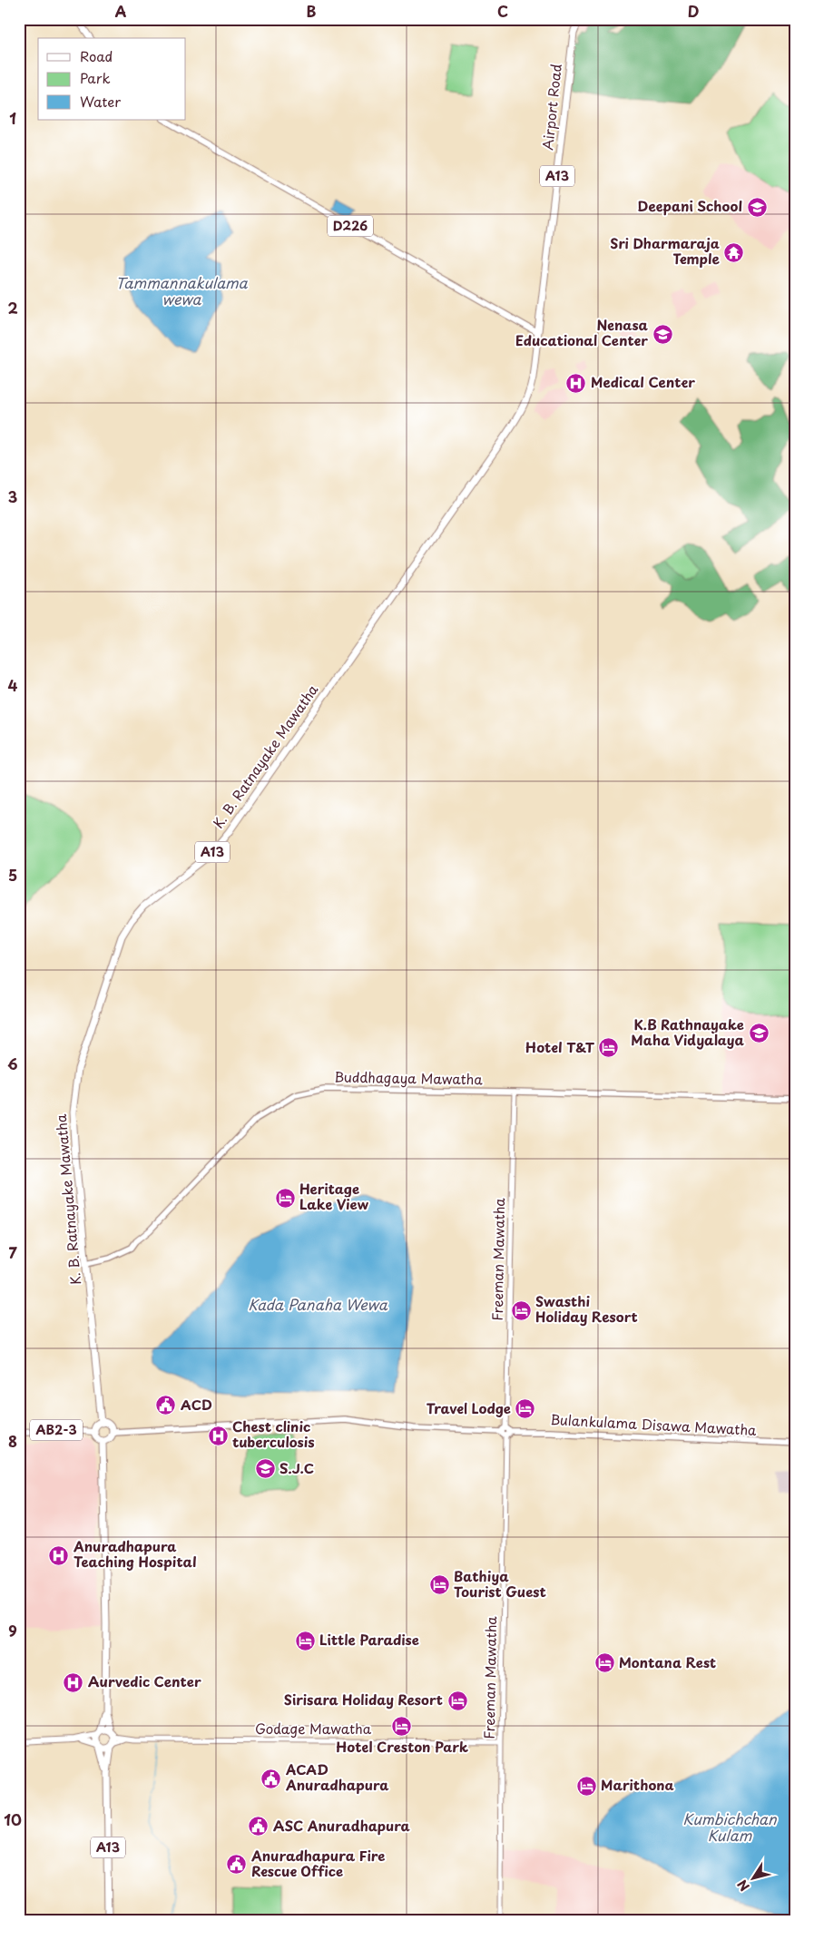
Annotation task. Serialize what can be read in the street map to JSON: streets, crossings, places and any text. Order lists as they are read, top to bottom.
{
  "streets": {
    "highway": ["Airport Road", "A13", "K. B. Ratnayake Mawatha"],
    "main road": [
      "D226",
      "Buddhagaya Mawatha",
      "Bulankulama Disawa Mawatha",
      "AB2-3"
    ],
    "street": ["Freeman Mawatha", "Godage Mawatha"]
  },
  "crossings": [
    ["Airport Road", "D226"],
    ["Airport Road", "K. B. Ratnayake Mawatha"],
    ["A13", "K. B. Ratnayake Mawatha"],
    ["A13", "Bulankulama Disawa Mawatha"],
    ["A13", "AB2-3"],
    ["A13", "Godage Mawatha"],
    ["D226", "K. B. Ratnayake Mawatha"],
    ["K. B. Ratnayake Mawatha", "Buddhagaya Mawatha"],
    ["K. B. Ratnayake Mawatha", "Bulankulama Disawa Mawatha"],
    ["K. B. Ratnayake Mawatha", "AB2-3"],
    ["Buddhagaya Mawatha", "Freeman Mawatha"],
    ["Freeman Mawatha", "Bulankulama Disawa Mawatha"],
    ["Freeman Mawatha", "Godage Mawatha"],
    ["Bulankulama Disawa Mawatha", "AB2-3"]
  ],
  "water": ["Tammannakulama wewa", "Kada Panaha Wewa", "Kumbichchan Kulam"],
  "places": {
    "school or university": [
      "Deepani School",
      "Nenasa Educational Center",
      "K.B Rathnayake Maha Vidyalaya",
      "S.J.C"
    ],
    "temple": ["Sri Dharmaraja Temple"],
    "hospital": [
      "Medical Center",
      "Chest clinic tuberculosis",
      "Anuradhapura Teaching Hospital",
      "Aurvedic Center"
    ],
    "hotel": [
      "Hotel T&T",
      "Heritage Lake View",
      "Swasthi Holiday Resort",
      "Travel Lodge",
      "Bathiya Tourist Guest",
      "Little Paradise",
      "Montana Rest",
      "Sirisara Holiday Resort",
      "Hotel Creston Park",
      "Marithona"
    ],
    "public building": [
      "ACD",
      "ACAD Anuradhapura",
      "ASC Anuradhapura",
      "Anuradhapura Fire Rescue Office"
    ]
  },
  "legend": ["Road", "Park", "Water"],
  "north": "bottom left",
  "grid": {
    "columns": [
      "A",
      "B",
      "C",
      "D"
    ],
    "rows": [
      "1",
      "2",
      "3",
      "4",
      "5",
      "6",
      "7",
      "8",
      "9",
      "10"
    ]
  }
}
